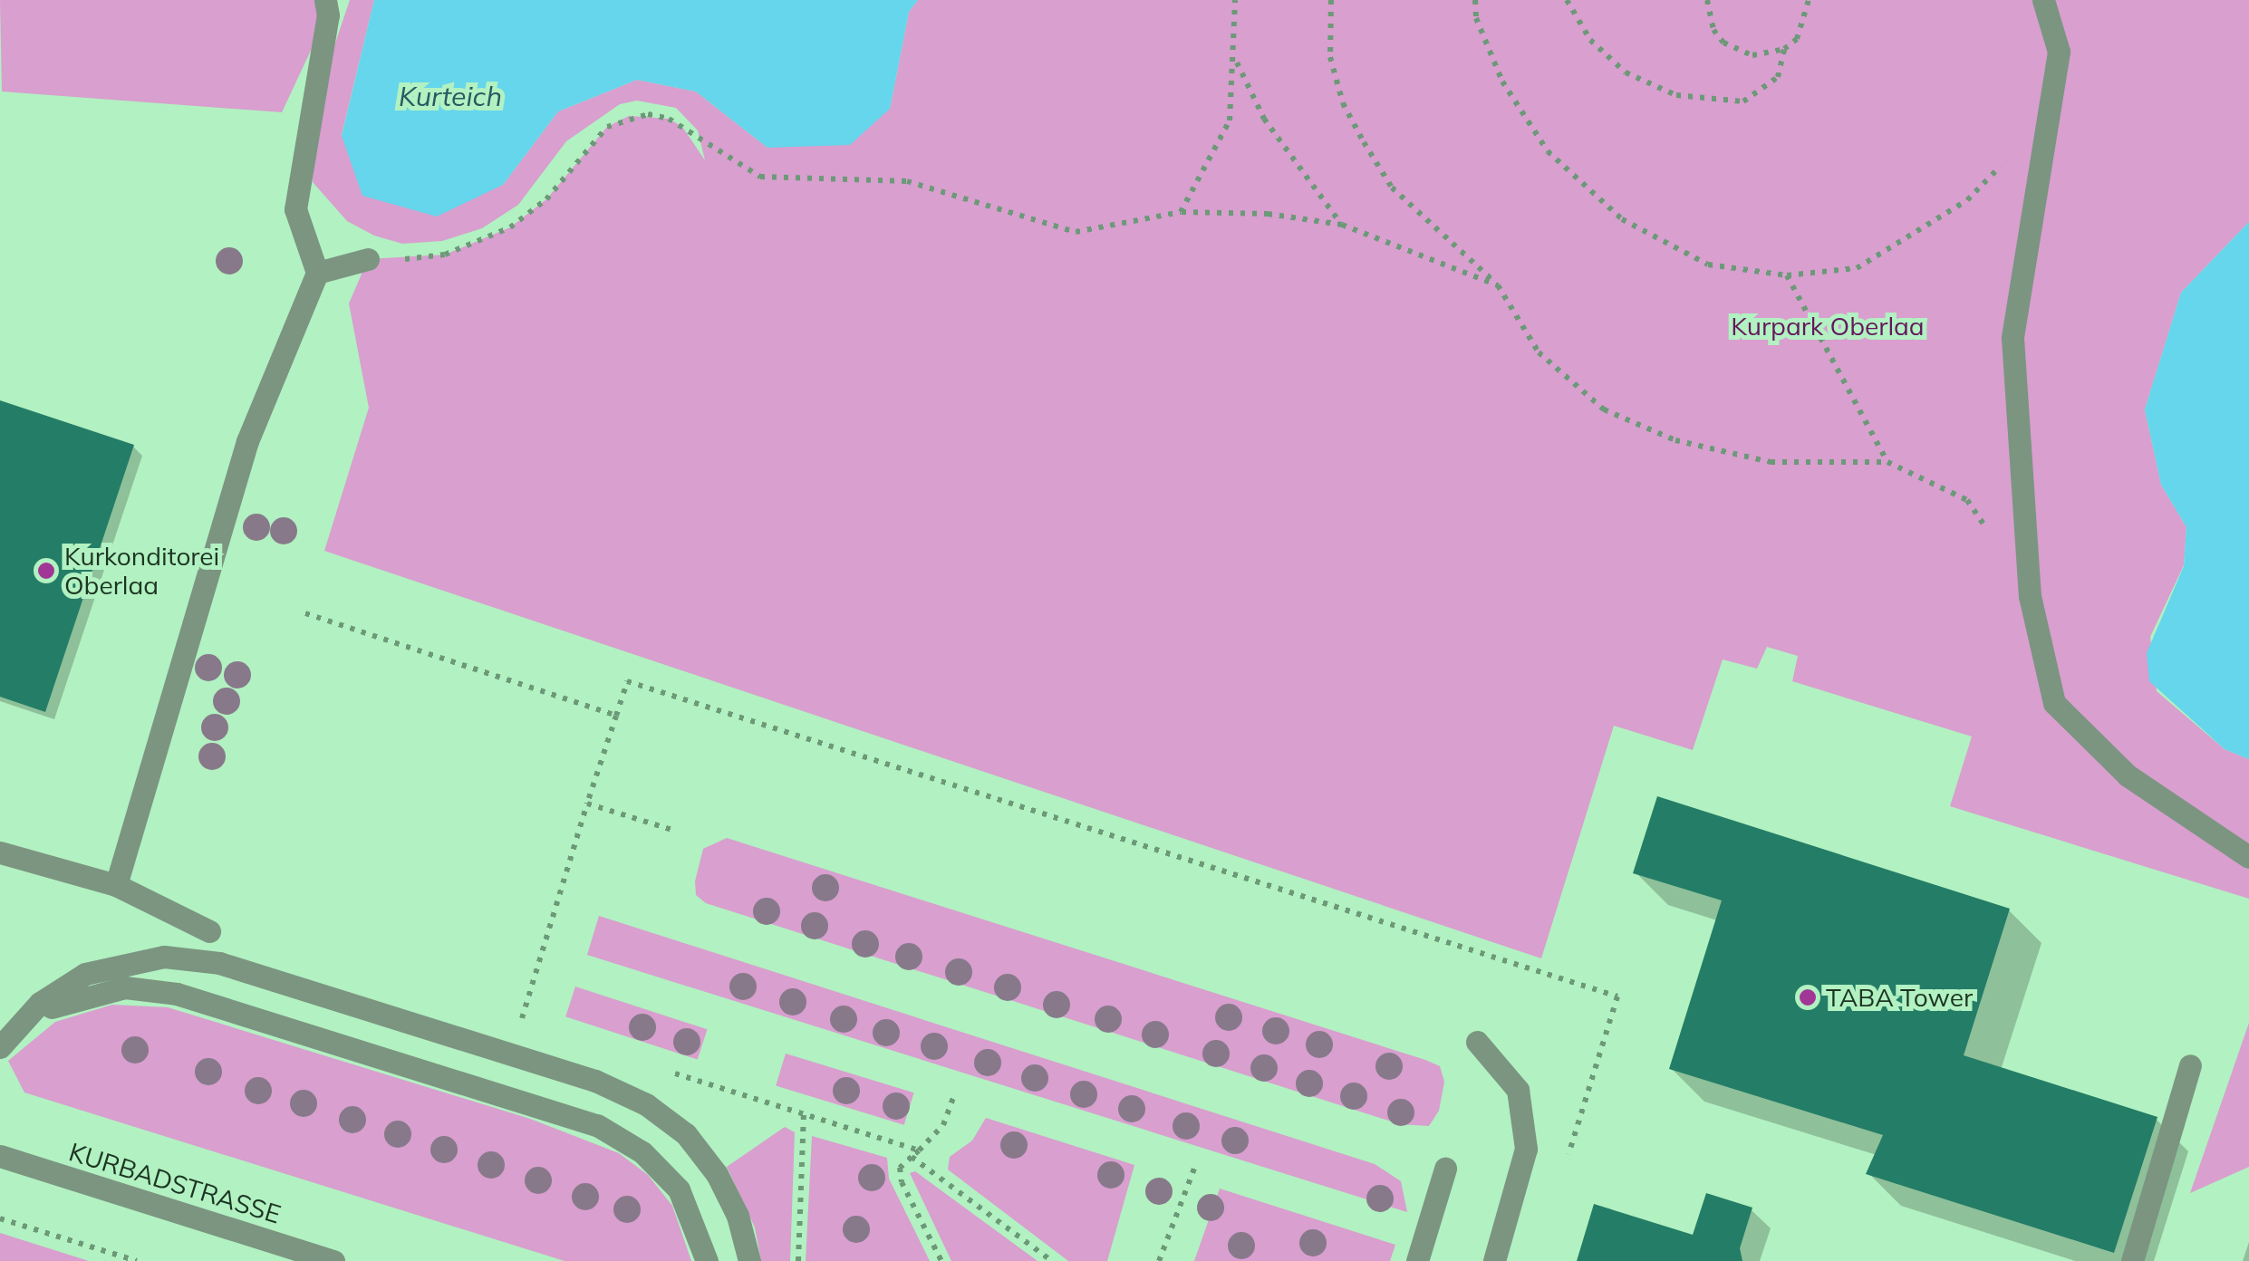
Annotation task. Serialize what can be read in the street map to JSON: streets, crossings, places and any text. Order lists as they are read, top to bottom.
{
  "streets": {
    "street": ["KURBADSTRASSE"]
  },
  "water": ["Kurteich"],
  "parks": ["Kurpark Oberlaa"],
  "places": ["Kurkonditorei Oberlaa", "TABA Tower"]
}
